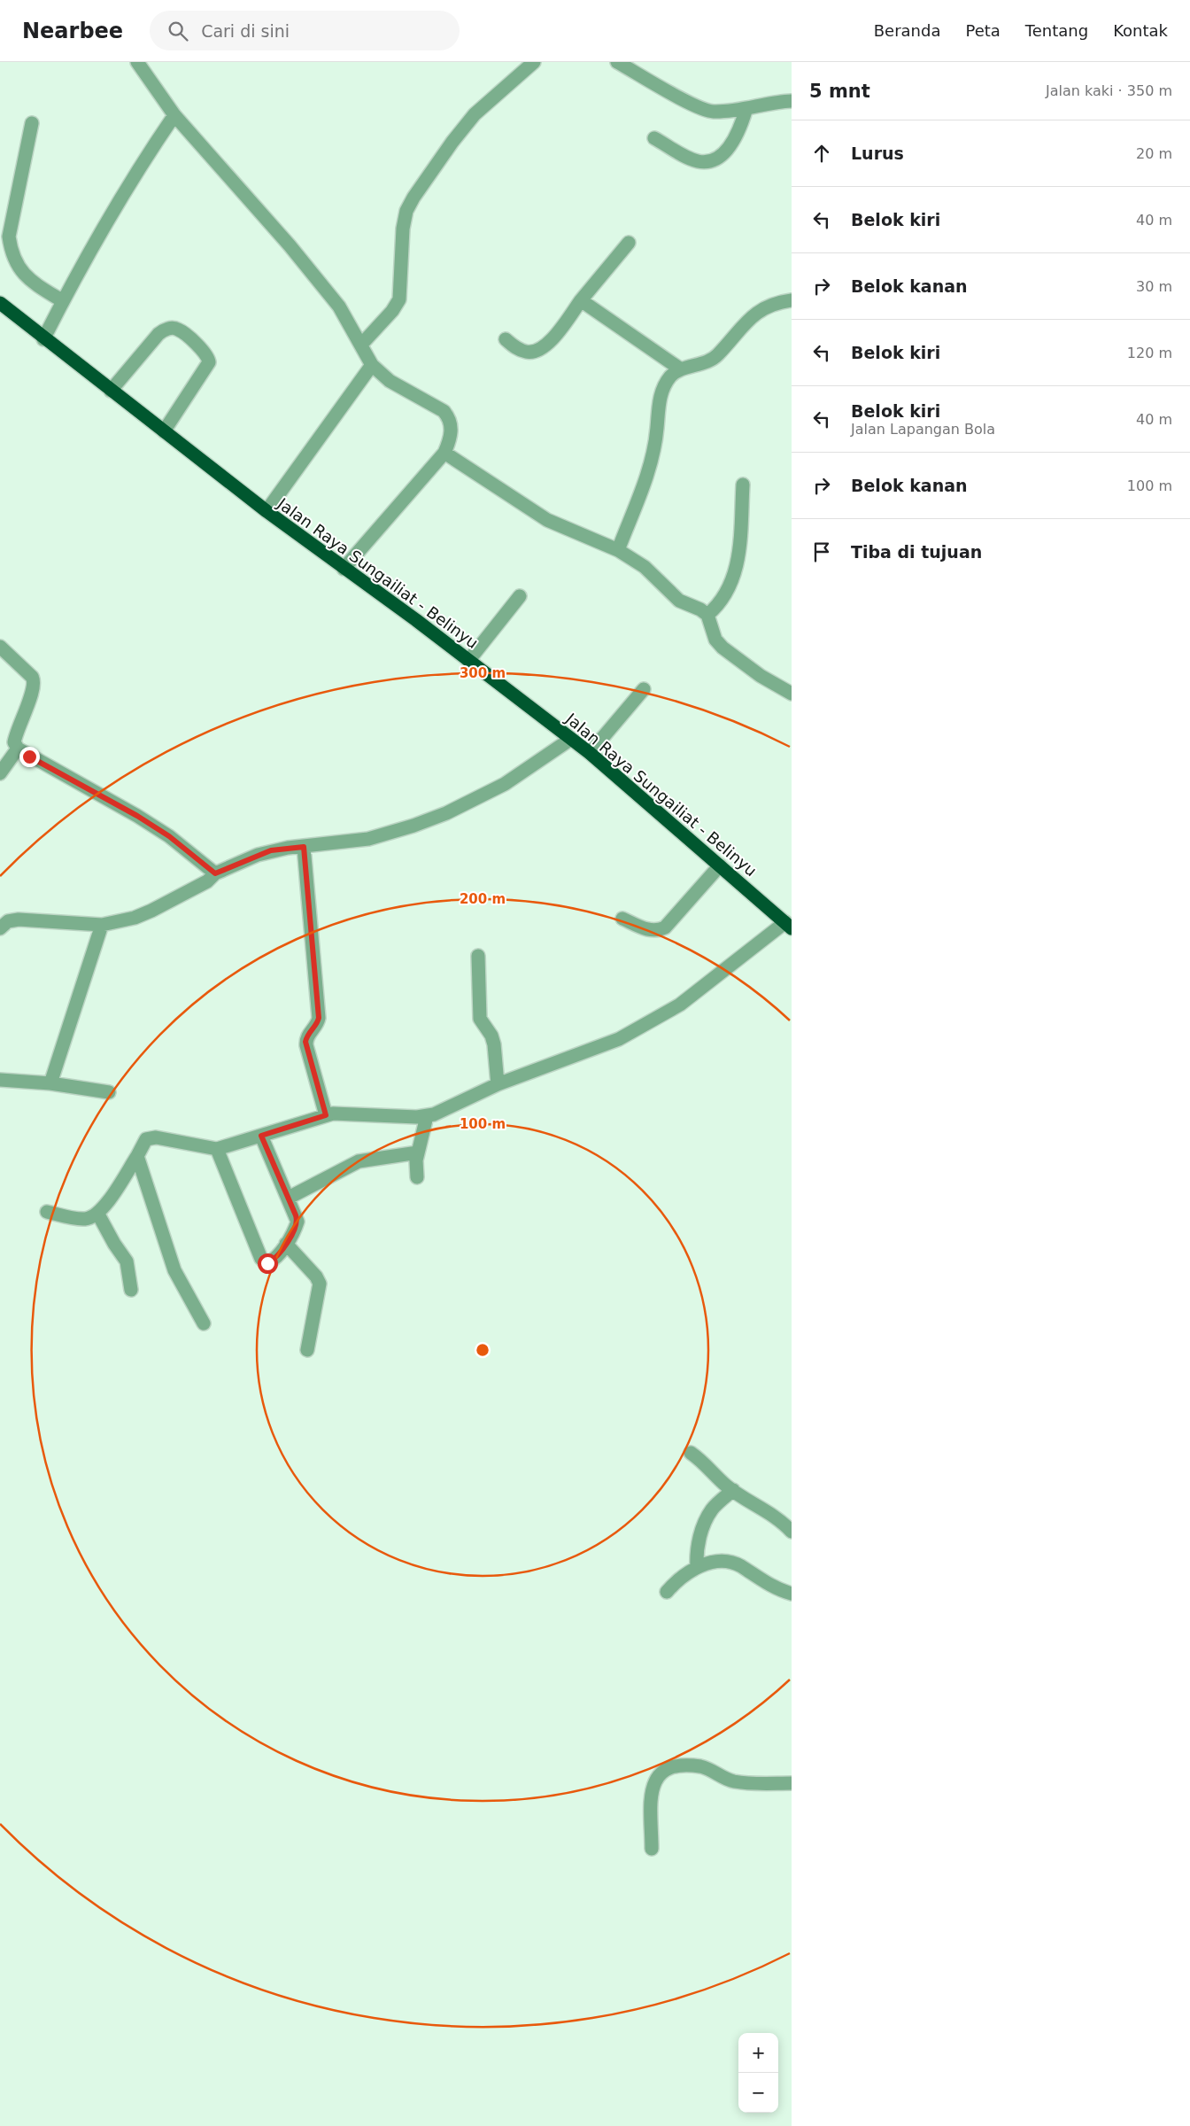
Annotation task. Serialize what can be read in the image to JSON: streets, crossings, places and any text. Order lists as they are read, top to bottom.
{
  "streets": {
    "highway": ["Jalan Raya Sungailiat - Belinyu"]
  },
  "page": {
    "header": "Nearbee",
    "search": "Cari di sini",
    "nav": [
      "Beranda",
      "Peta",
      "Tentang",
      "Kontak"
    ],
    "heading": ["5 mnt", "Jalan kaki · 350 m"],
    "list": [
      ["Lurus", "20 m"],
      ["Belok kiri", "40 m"],
      ["Belok kanan", "30 m"],
      ["Belok kiri", "120 m"],
      ["Belok kiri", "Jalan Lapangan Bola", "40 m"],
      ["Belok kanan", "100 m"],
      "Tiba di tujuan"
    ],
    "map_buttons": ["+", "−"]
  },
  "rings": ["300 m", "200 m", "100 m"]
}
